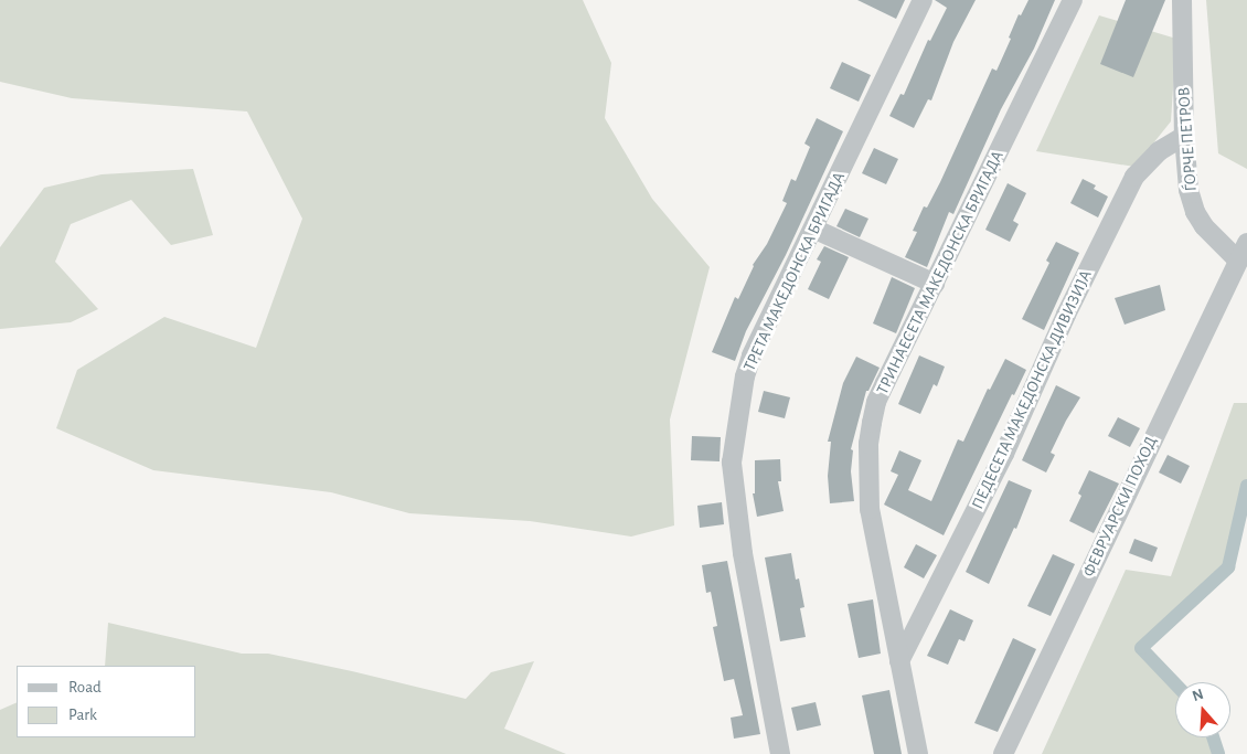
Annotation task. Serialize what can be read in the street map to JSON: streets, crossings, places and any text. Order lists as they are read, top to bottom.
{
  "streets": {
    "street": [
      "ЃОРЧЕ ПЕТРОВ",
      "ТРЕТА МАКЕДОНСКА БРИГАДА",
      "ТРИНАЕСЕТА МАКЕДОНСКА БРИГАДА",
      "ПЕДЕСЕТА МАКЕДОНСКА ДИВИЗИЈА",
      "ФЕВРУАРСКИ ПОХОД"
    ]
  },
  "crossings": [
    ["ЃОРЧЕ ПЕТРОВ", "ПЕДЕСЕТА МАКЕДОНСКА ДИВИЗИЈА"],
    ["ЃОРЧЕ ПЕТРОВ", "ФЕВРУАРСКИ ПОХОД"],
    ["ТРИНАЕСЕТА МАКЕДОНСКА БРИГАДА", "ПЕДЕСЕТА МАКЕДОНСКА ДИВИЗИЈА"]
  ],
  "legend": ["Road", "Park"],
  "north": "top"
}
